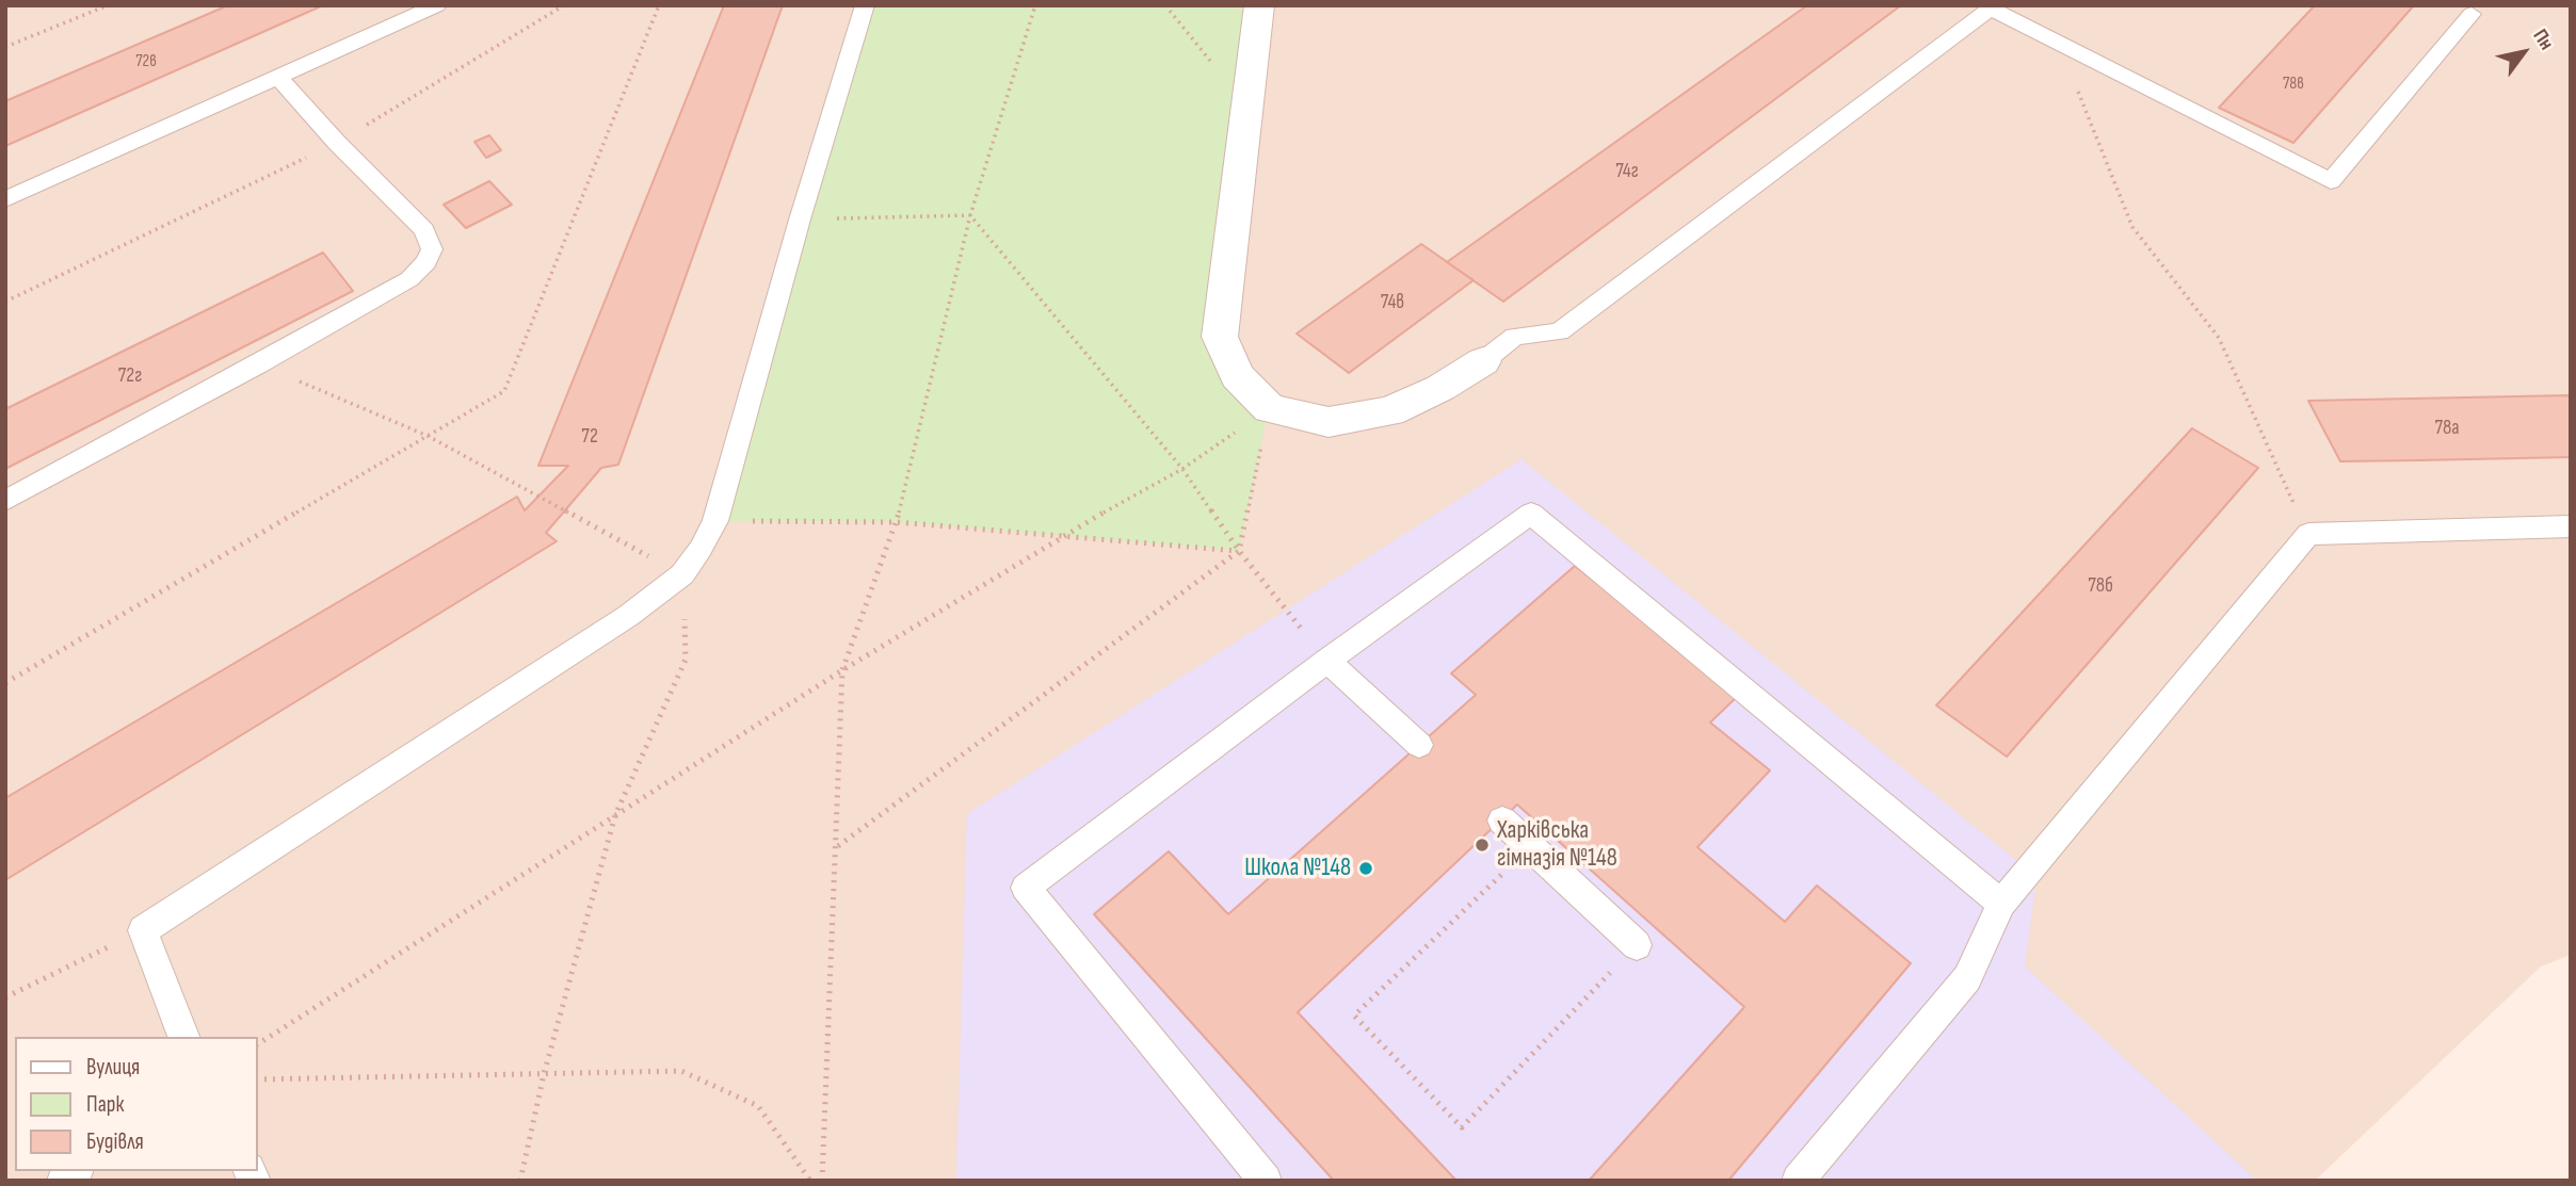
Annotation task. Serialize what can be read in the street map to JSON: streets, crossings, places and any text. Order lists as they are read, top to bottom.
{
  "places": ["Харківська гімназія №148", "Школа №148"],
  "house_numbers": [
    "72в",
    "78в",
    "74г",
    "74в",
    "72г",
    "78а",
    "72",
    "78б"
  ],
  "legend": ["Вулиця", "Парк", "Будівля"],
  "north": "top right"
}
